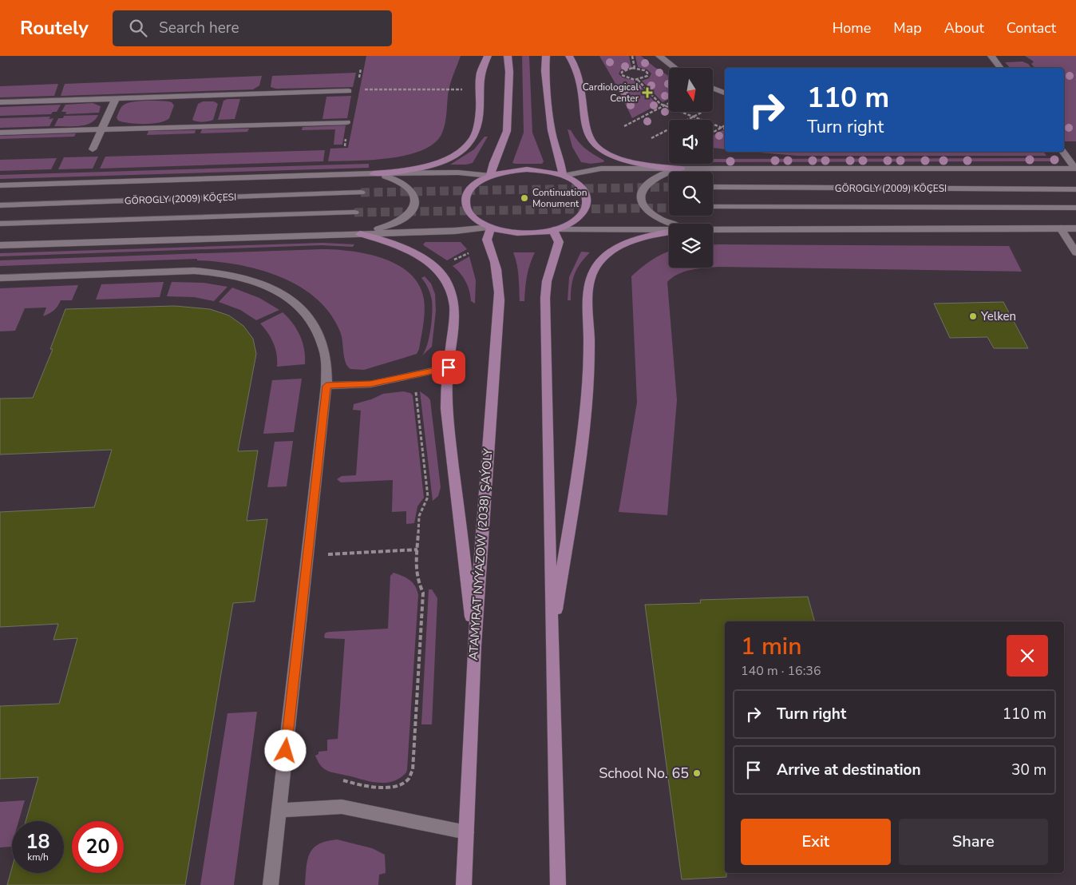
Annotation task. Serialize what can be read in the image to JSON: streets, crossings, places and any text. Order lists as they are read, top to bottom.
{
  "streets": {
    "main road": ["GÖROGLY (2009) KÖÇESI", "ATAMYRAT NYÝAZOW (2038) ŞAÝOLY"]
  },
  "places": {
    "health": ["Cardiological Center"],
    "other": ["Continuation Monument", "Yelken", "School No. 65"]
  },
  "north": "bottom",
  "page": {
    "header": "Routely",
    "search": "Search here",
    "nav": [
      "Home",
      "Map",
      "About",
      "Contact"
    ],
    "turn": ["110 m", "Turn right"],
    "heading": ["1 min", "140 m · 16:36"],
    "list": [
      {
        "name": "Turn right",
        "value": "110 m"
      },
      {
        "name": "Arrive at destination",
        "value": "30 m"
      }
    ],
    "buttons": ["Exit", "Share"],
    "speed": "18 km/h",
    "limit": "20"
  }
}
